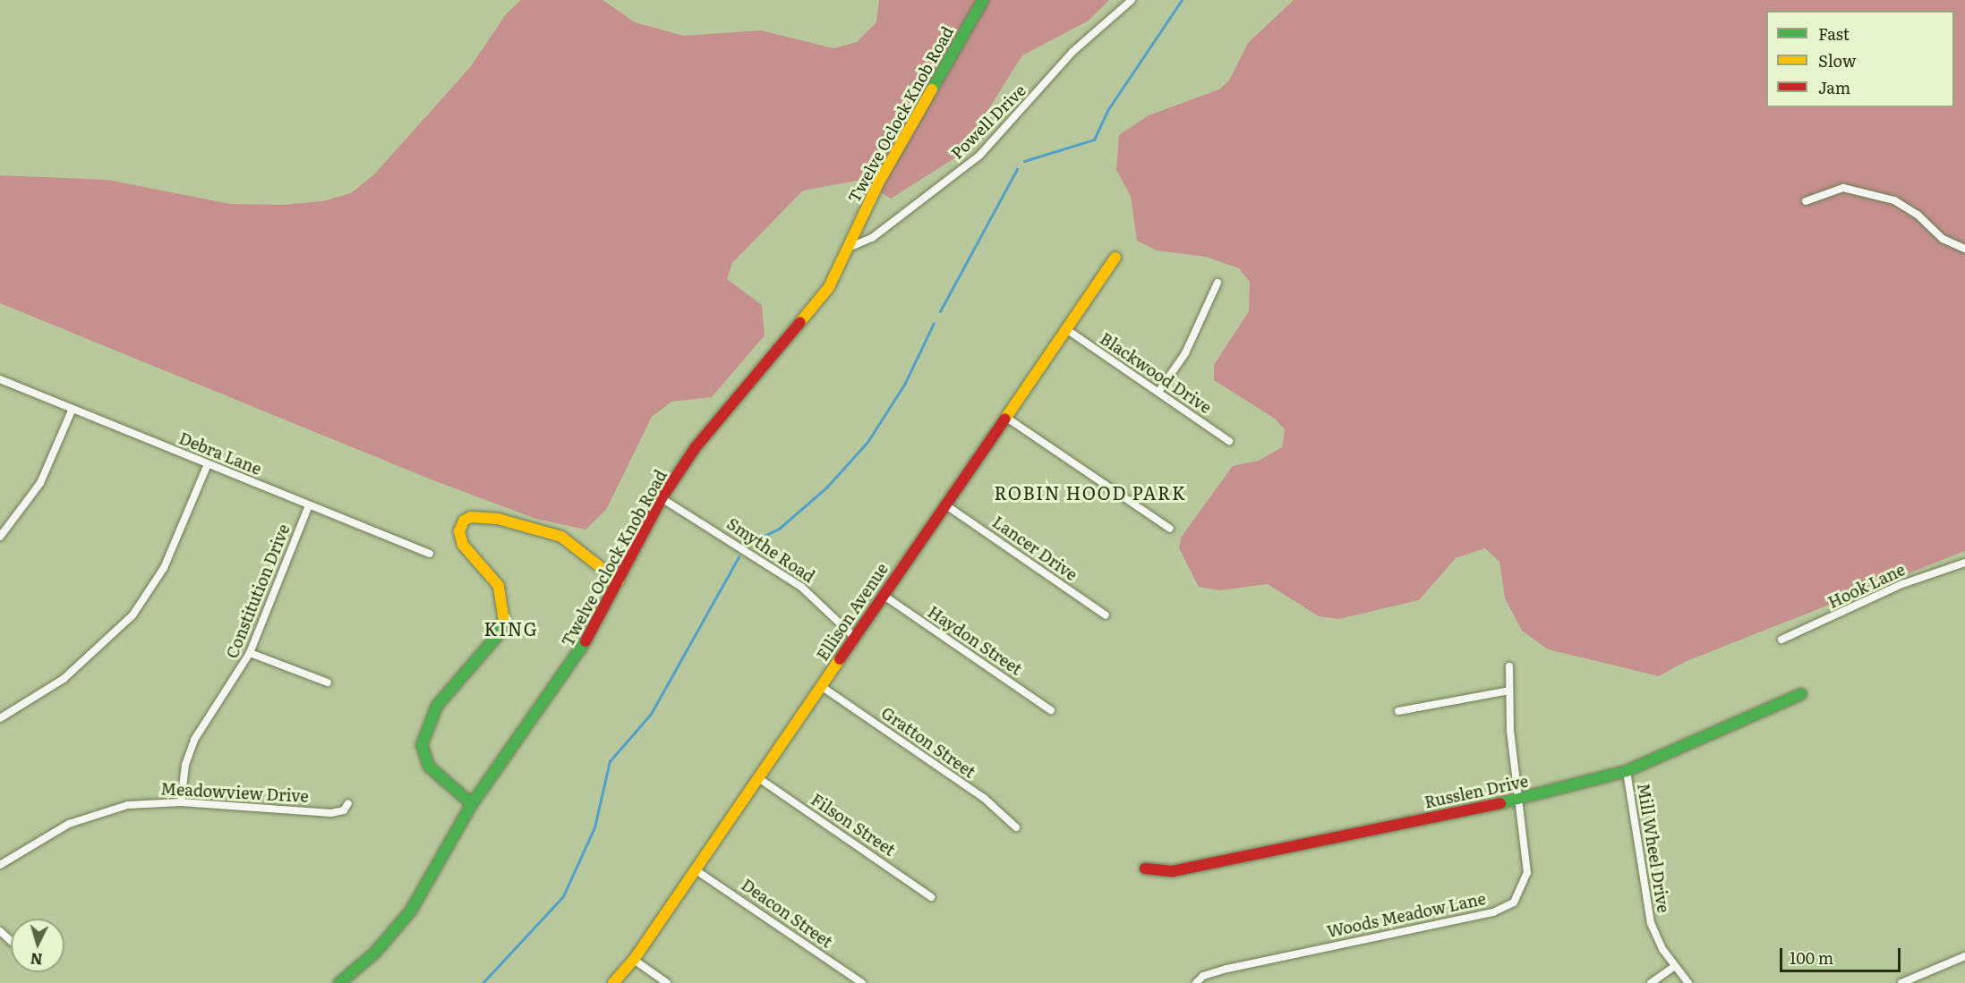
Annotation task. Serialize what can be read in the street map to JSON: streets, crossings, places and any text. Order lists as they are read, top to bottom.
{
  "streets": {
    "street": [
      "Twelve Oclock Knob Road",
      "Powell Drive",
      "Blackwood Drive",
      "Debra Lane",
      "Lancer Drive",
      "Smythe Road",
      "Hook Lane",
      "Constitution Drive",
      "Ellison Avenue",
      "Haydon Street",
      "Gratton Street",
      "Russlen Drive",
      "Meadowview Drive",
      "Filson Street",
      "Mill Wheel Drive",
      "Deacon Street",
      "Woods Meadow Lane"
    ]
  },
  "crossings": [
    ["Twelve Oclock Knob Road", "Powell Drive"],
    ["Twelve Oclock Knob Road", "Smythe Road"],
    ["Blackwood Drive", "Ellison Avenue"],
    ["Debra Lane", "Constitution Drive"],
    ["Lancer Drive", "Ellison Avenue"],
    ["Smythe Road", "Ellison Avenue"],
    ["Constitution Drive", "Meadowview Drive"],
    ["Ellison Avenue", "Haydon Street"],
    ["Ellison Avenue", "Gratton Street"],
    ["Ellison Avenue", "Filson Street"],
    ["Ellison Avenue", "Deacon Street"],
    ["Russlen Drive", "Mill Wheel Drive"],
    ["Russlen Drive", "Woods Meadow Lane"]
  ],
  "districts": ["ROBIN HOOD PARK", "KING"],
  "legend": ["Fast", "Slow", "Jam"],
  "scale_bar": "100 m",
  "north": "bottom"
}
